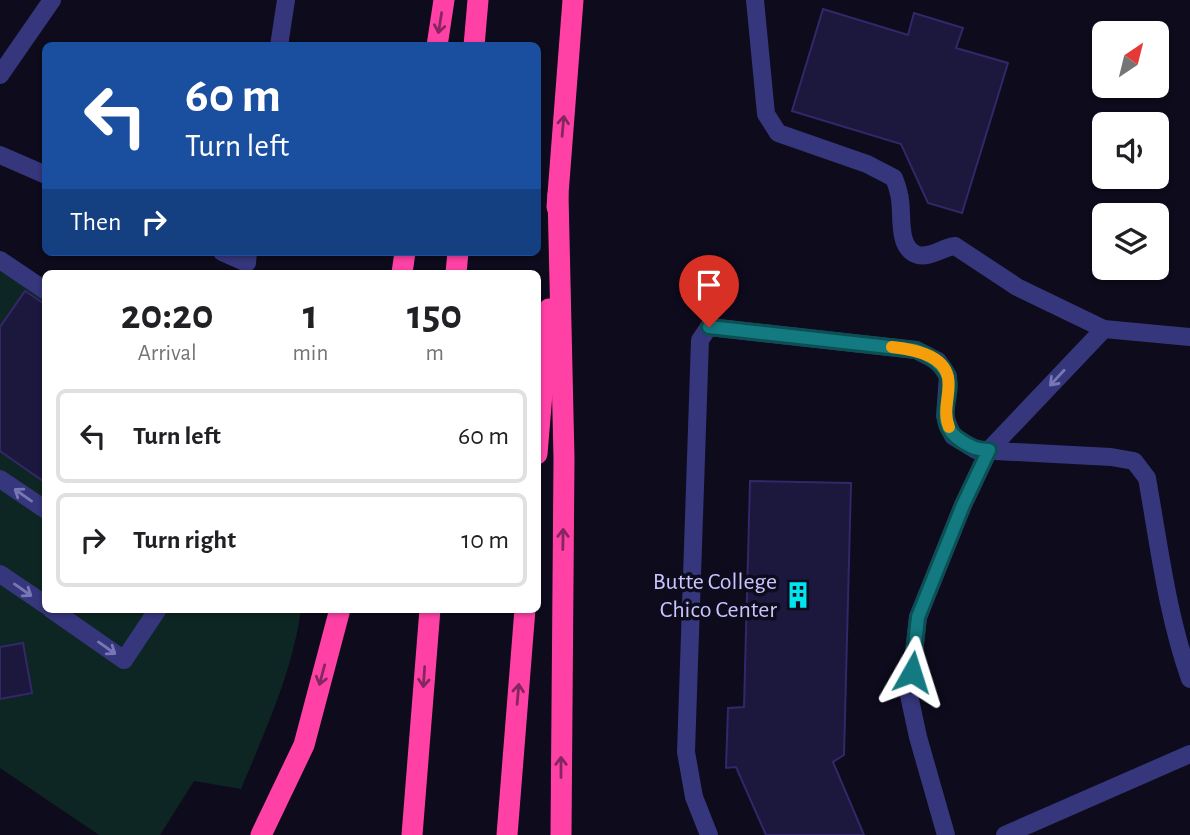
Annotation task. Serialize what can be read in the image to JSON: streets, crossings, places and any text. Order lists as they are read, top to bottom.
{
  "places": {
    "building": ["Butte College Chico Center"]
  },
  "north": "top right",
  "page": {
    "turn": ["60 m", "Turn left"],
    "then": "Then",
    "eta": [
      "20:20",
      "Arrival",
      "1",
      "min",
      "150",
      "m"
    ],
    "list": [
      {
        "name": "Turn left",
        "value": "60 m"
      },
      {
        "name": "Turn right",
        "value": "10 m"
      }
    ]
  }
}
